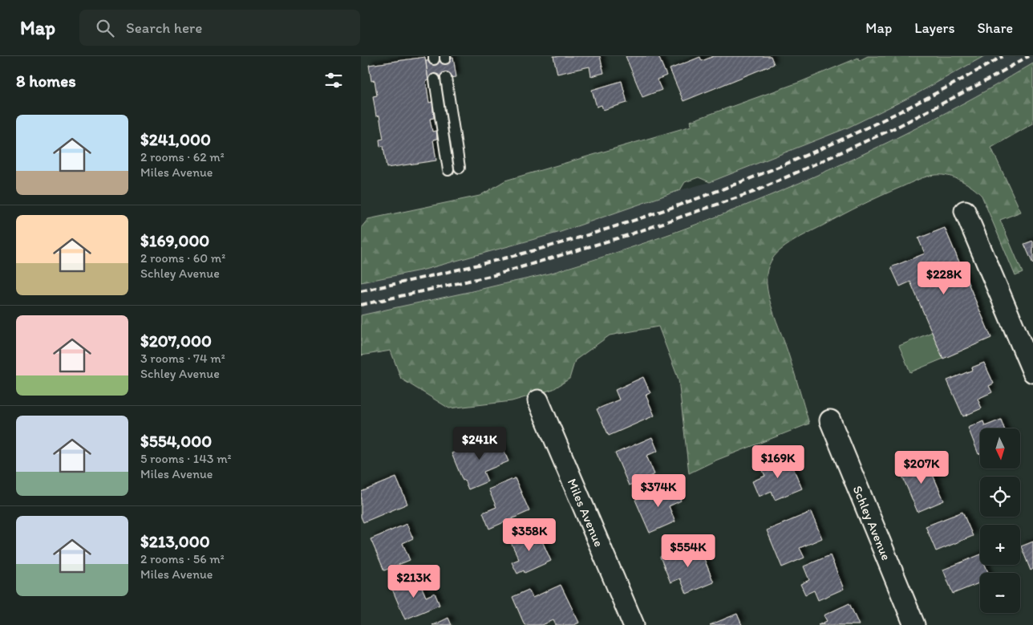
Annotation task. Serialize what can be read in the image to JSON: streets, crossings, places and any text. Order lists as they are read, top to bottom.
{
  "streets": {
    "street": ["Miles Avenue", "Schley Avenue"]
  },
  "north": "bottom",
  "page": {
    "header": "Map",
    "search": "Search here",
    "nav": ["Map", "Layers", "Share"],
    "heading": "8 homes",
    "list": [
      {
        "name": "$241,000",
        "note": "2 rooms · 62 m² · Miles Avenue"
      },
      {
        "name": "$169,000",
        "note": "2 rooms · 60 m² · Schley Avenue"
      },
      {
        "name": "$207,000",
        "note": "3 rooms · 74 m² · Schley Avenue"
      },
      {
        "name": "$554,000",
        "note": "5 rooms · 143 m² · Miles Avenue"
      },
      {
        "name": "$213,000",
        "note": "2 rooms · 56 m² · Miles Avenue"
      }
    ],
    "price": [
      "$228K",
      "$241K",
      "$169K",
      "$207K",
      "$374K",
      "$358K",
      "$554K",
      "$213K"
    ],
    "map_buttons": ["+", "−"]
  }
}
